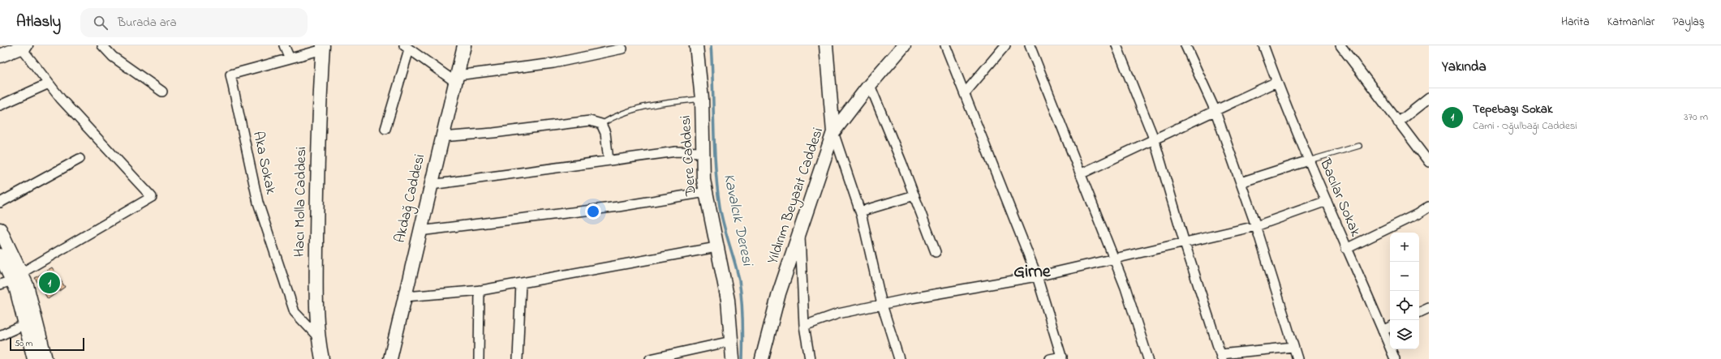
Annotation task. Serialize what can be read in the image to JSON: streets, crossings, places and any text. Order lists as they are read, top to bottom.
{
  "streets": {
    "street": [
      "Dere Caddesi",
      "Aka Sokak",
      "Yıldırım Beyazıt Caddesi",
      "Bacılar Sokak",
      "Akdağ Caddesi",
      "Hacı Molla Caddesi"
    ]
  },
  "crossings": [
    ["Aka Sokak", "Hacı Molla Caddesi"]
  ],
  "districts": ["Girne"],
  "water": ["Kavalcık Deresi"],
  "scale_bar": "50 m",
  "page": {
    "header": "Atlasly",
    "search": "Burada ara",
    "nav": ["Harita", "Katmanlar", "Paylaş"],
    "heading": "Yakında",
    "list": [
      {
        "mark": "1",
        "name": "Tepebaşı Sokak",
        "note": "Cami · Oğulbağı Caddesi",
        "value": "370 m"
      }
    ],
    "map_buttons": ["+", "−"],
    "pins": "1",
    "scale": "50 m"
  }
}
